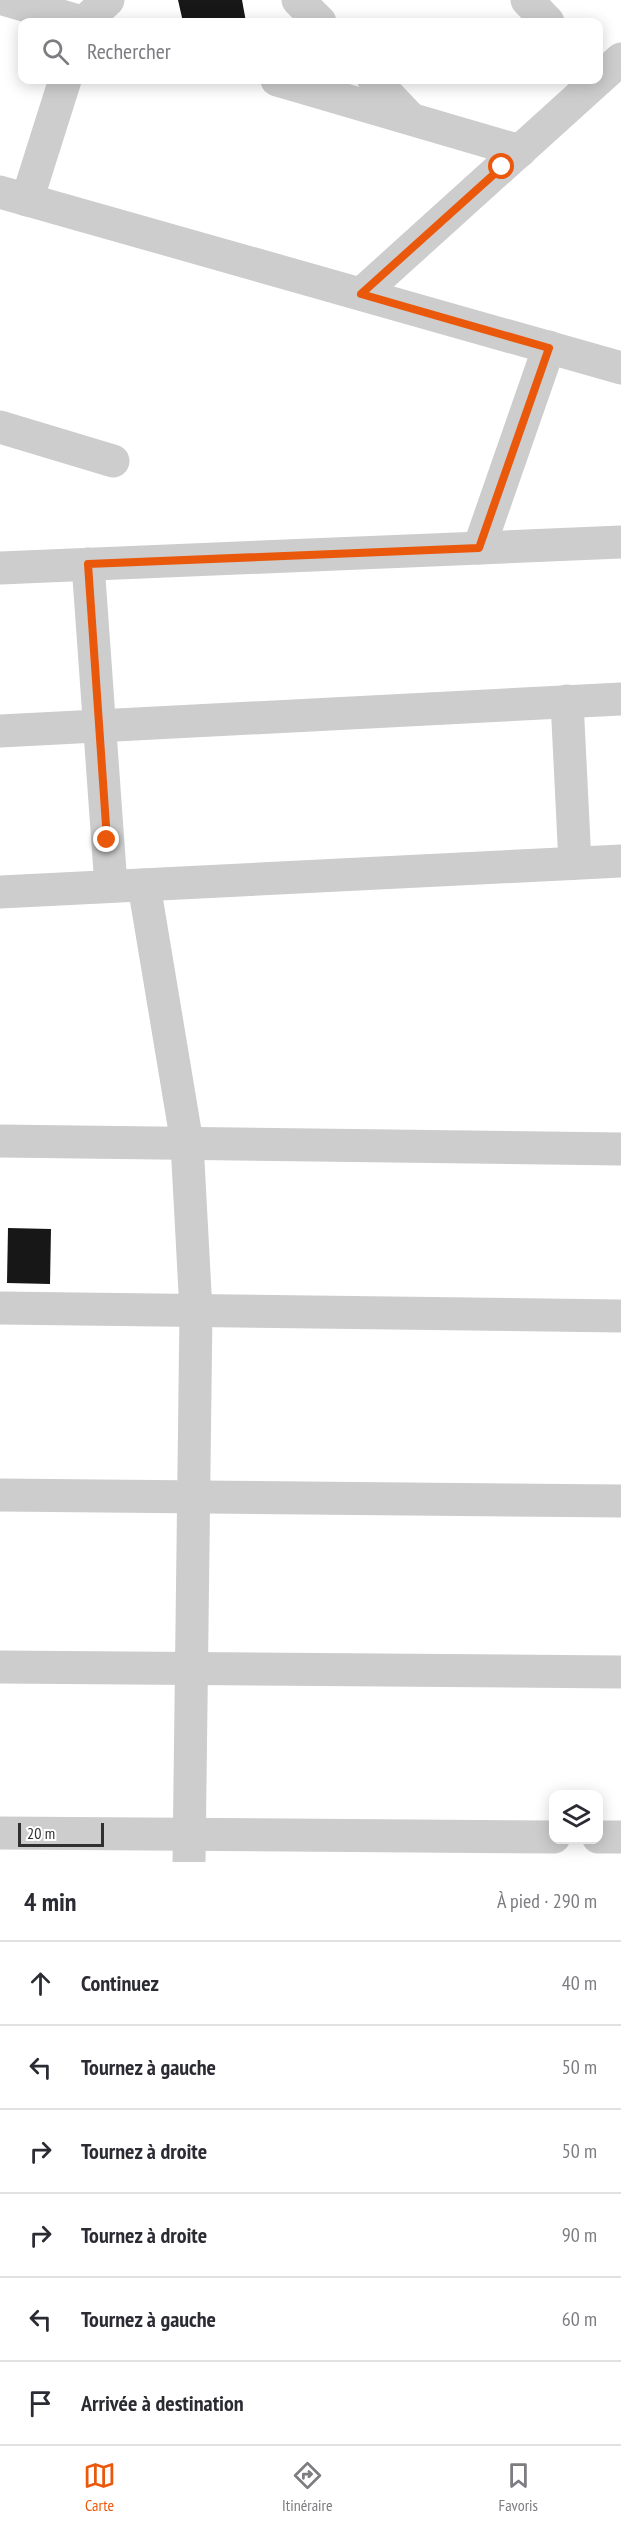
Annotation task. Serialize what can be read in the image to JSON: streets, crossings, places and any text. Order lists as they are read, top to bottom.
{
  "scale_bar": "20 m",
  "page": {
    "search": "Rechercher",
    "scale": "20 m",
    "heading": ["4 min", "À pied · 290 m"],
    "list": [
      ["Continuez", "40 m"],
      ["Tournez à gauche", "50 m"],
      ["Tournez à droite", "50 m"],
      ["Tournez à droite", "90 m"],
      ["Tournez à gauche", "60 m"],
      "Arrivée à destination"
    ],
    "nav": ["Carte", "Itinéraire", "Favoris"]
  }
}
